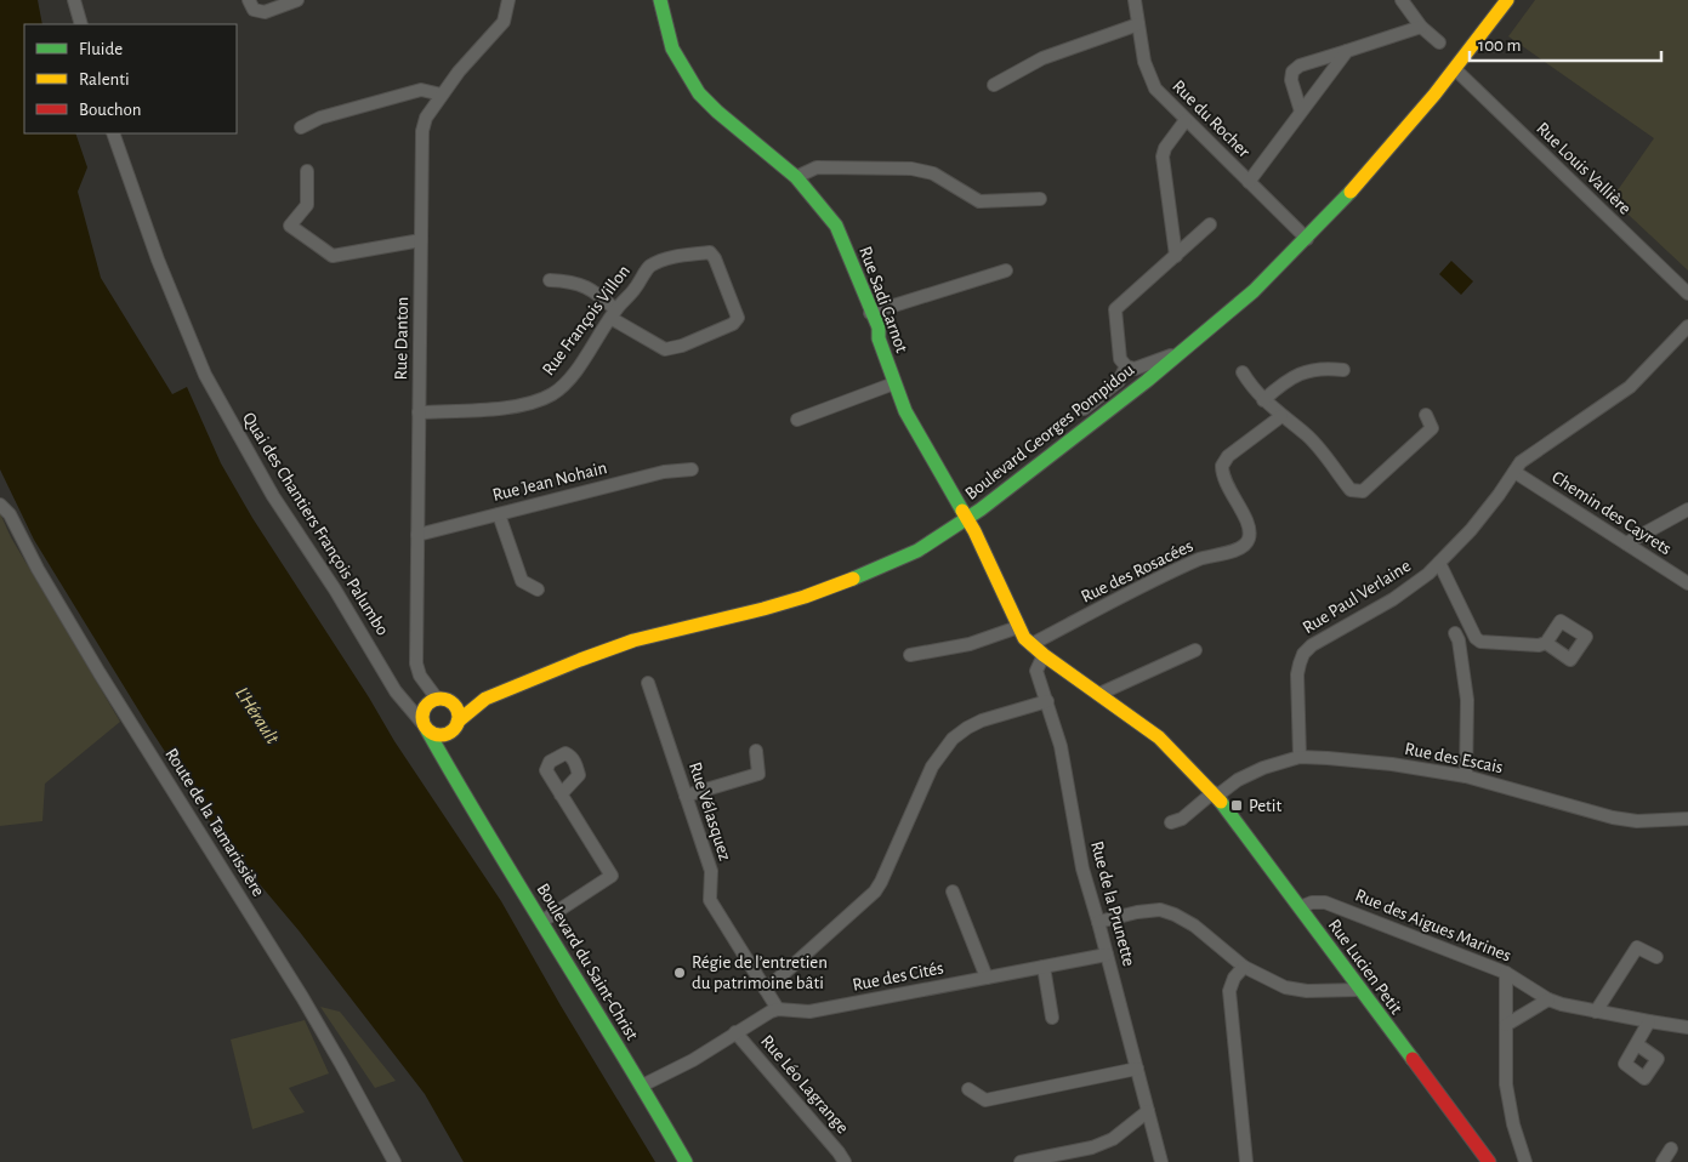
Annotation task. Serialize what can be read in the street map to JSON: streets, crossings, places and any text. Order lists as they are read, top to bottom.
{
  "streets": {
    "street": [
      "Rue du Rocher",
      "Rue Louis Vallière",
      "Rue Sadi Carnot",
      "Rue François Villon",
      "Rue Danton",
      "Boulevard Georges Pompidou",
      "Rue Jean Nohain",
      "Chemin des Cayrets",
      "Quai des Chantiers François Palumbo",
      "Rue des Rosacées",
      "Rue Paul Verlaine",
      "Rue des Escais",
      "Rue Vélasquez",
      "Route de la Tamarissière",
      "Rue de la Prunette",
      "Rue des Aigues Marines",
      "Boulevard du Saint-Christ",
      "Rue Lucien Petit",
      "Rue des Cités",
      "Rue Léo Lagrange"
    ]
  },
  "crossings": [
    ["Rue du Rocher", "Boulevard Georges Pompidou"],
    ["Rue Louis Vallière", "Boulevard Georges Pompidou"],
    ["Rue Sadi Carnot", "Boulevard Georges Pompidou"],
    ["Rue Sadi Carnot", "Rue des Rosacées"],
    ["Rue Sadi Carnot", "Rue de la Prunette"],
    ["Rue Sadi Carnot", "Rue Lucien Petit"],
    ["Rue François Villon", "Rue Danton"],
    ["Rue Danton", "Boulevard Georges Pompidou"],
    ["Rue Danton", "Rue Jean Nohain"],
    ["Rue Danton", "Quai des Chantiers François Palumbo"],
    ["Rue Danton", "Boulevard du Saint-Christ"],
    ["Boulevard Georges Pompidou", "Quai des Chantiers François Palumbo"],
    ["Boulevard Georges Pompidou", "Boulevard du Saint-Christ"],
    ["Chemin des Cayrets", "Rue Paul Verlaine"],
    ["Quai des Chantiers François Palumbo", "Boulevard du Saint-Christ"],
    ["Rue des Rosacées", "Rue de la Prunette"],
    ["Rue des Rosacées", "Rue Lucien Petit"],
    ["Rue Paul Verlaine", "Rue des Escais"],
    ["Rue des Escais", "Rue Lucien Petit"],
    ["Rue Vélasquez", "Rue des Cités"],
    ["Rue de la Prunette", "Rue Lucien Petit"],
    ["Rue de la Prunette", "Rue des Cités"],
    ["Rue des Aigues Marines", "Rue Lucien Petit"]
  ],
  "water": ["L'Hérault"],
  "places": {
    "transit": ["Petit"],
    "other": ["Régie de l’entretien du patrimoine bâti"]
  },
  "legend": ["Fluide", "Ralenti", "Bouchon"],
  "scale_bar": "100 m"
}
